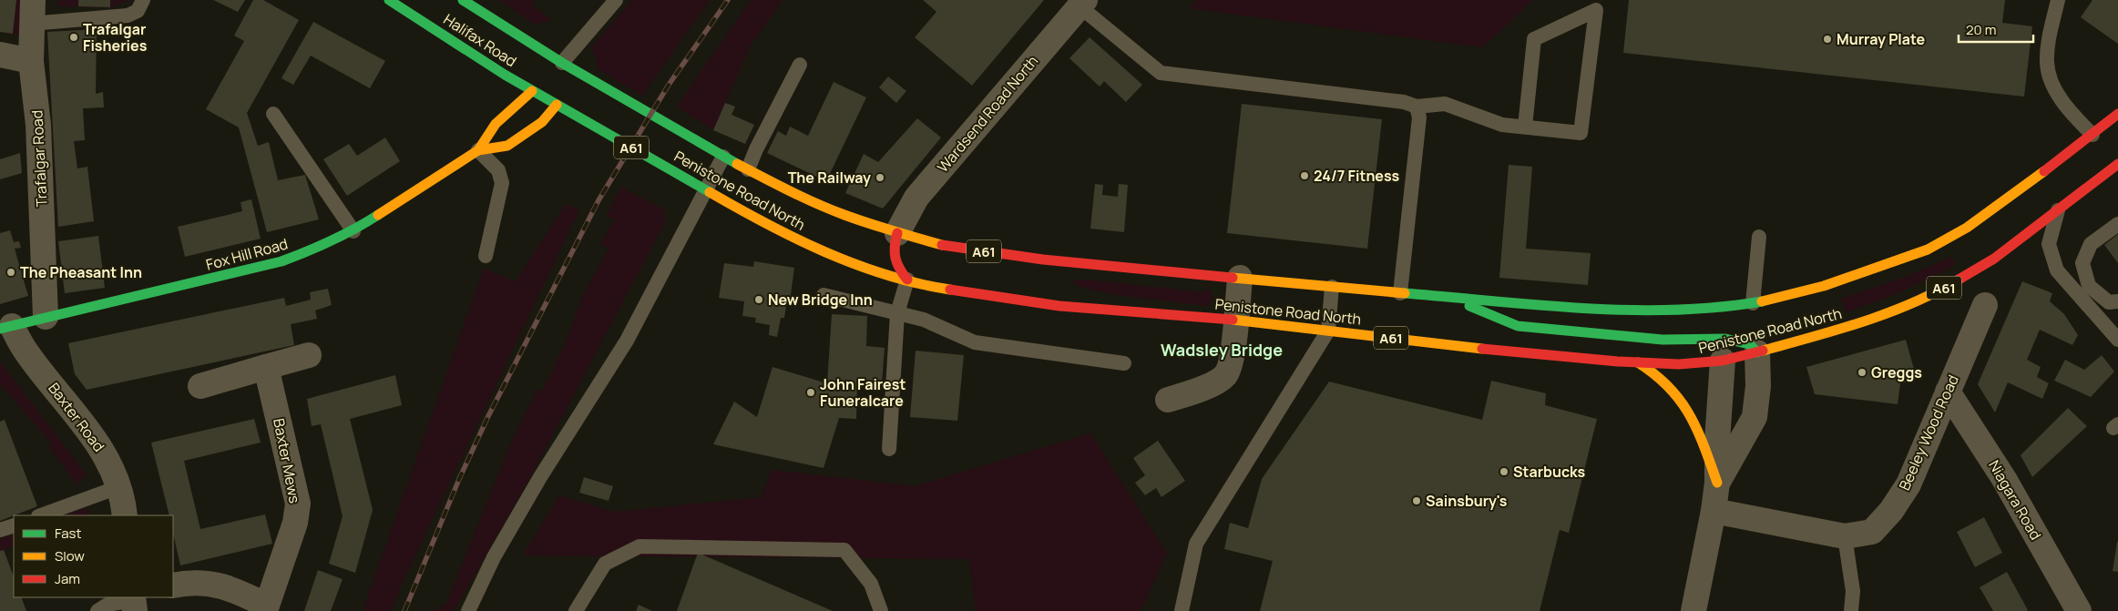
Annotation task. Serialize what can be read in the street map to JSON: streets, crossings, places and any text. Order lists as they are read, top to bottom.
{
  "streets": {
    "main road": [
      "Halifax Road",
      "A61",
      "Penistone Road North",
      "Fox Hill Road"
    ],
    "street": [
      "Wardsend Road North",
      "Trafalgar Road",
      "Baxter Road",
      "Beeley Wood Road",
      "Baxter Mews",
      "Niagara Road"
    ]
  },
  "crossings": [
    ["Halifax Road", "Penistone Road North"],
    ["Halifax Road", "Fox Hill Road"],
    ["Wardsend Road North", "Penistone Road North"],
    ["Trafalgar Road", "Fox Hill Road"],
    ["Penistone Road North", "Fox Hill Road"],
    ["Fox Hill Road", "Baxter Road"],
    ["Beeley Wood Road", "Niagara Road"]
  ],
  "districts": ["Wadsley Bridge"],
  "places": [
    "Trafalgar Fisheries",
    "Murray Plate",
    "24/7 Fitness",
    "The Railway",
    "The Pheasant Inn",
    "New Bridge Inn",
    "Greggs",
    "John Fairest Funeralcare",
    "Starbucks",
    "Sainsbury's"
  ],
  "legend": ["Fast", "Slow", "Jam"],
  "scale_bar": "20 m"
}
